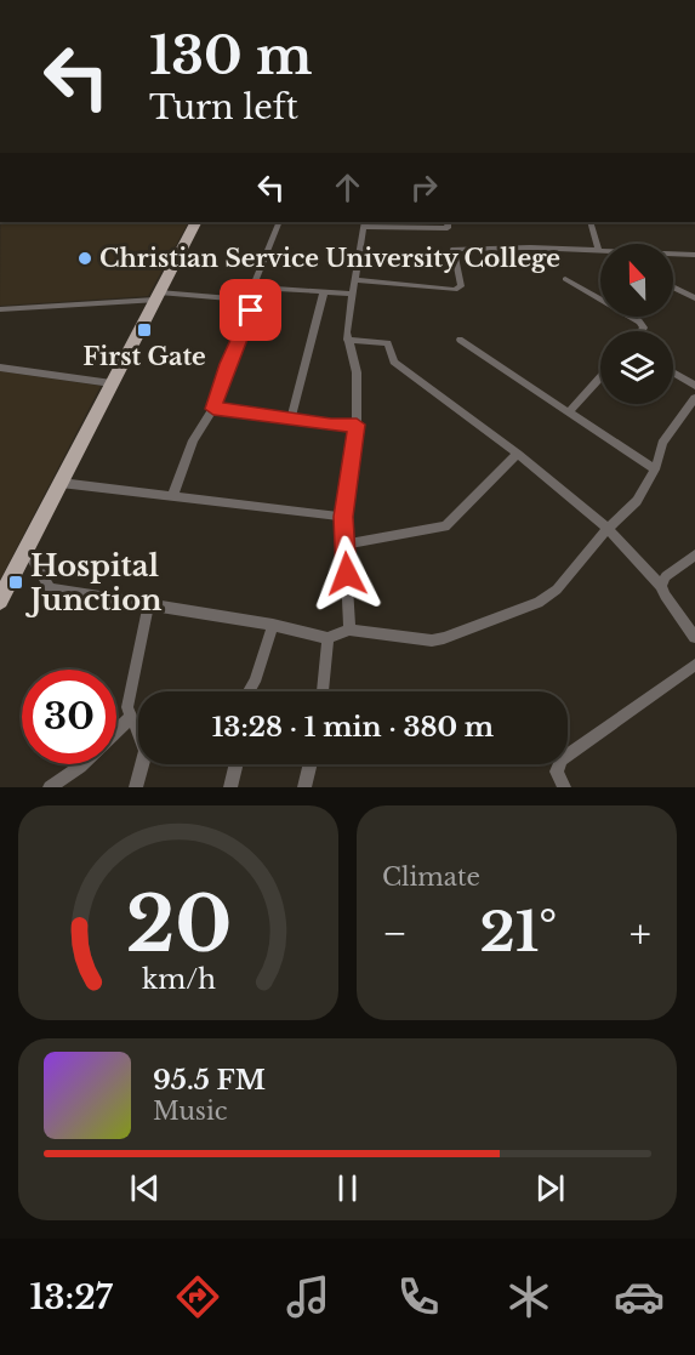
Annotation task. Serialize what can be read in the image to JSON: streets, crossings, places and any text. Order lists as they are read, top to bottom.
{
  "places": {
    "other": ["Christian Service University College"],
    "transit": ["First Gate", "Hospital Junction"]
  },
  "north": "top",
  "page": {
    "turn": ["130 m", "Turn left"],
    "limit": "30",
    "trip": "13:28 · 1 min · 380 m",
    "tile": "Climate",
    "heat": ["−", "21°", "+"],
    "song": ["95.5 FM", "Music"],
    "tabs": "13:27",
    "gauge": ["20", "km/h"]
  }
}
